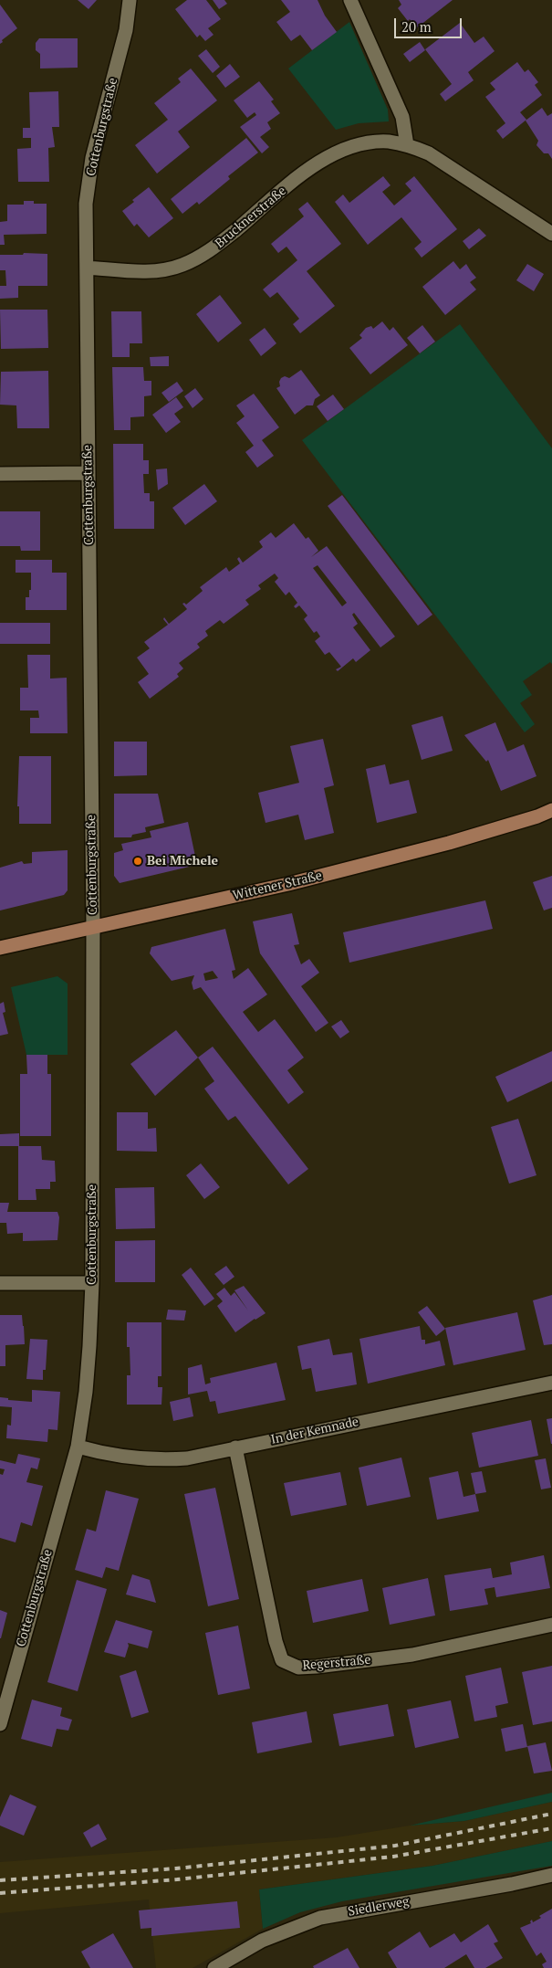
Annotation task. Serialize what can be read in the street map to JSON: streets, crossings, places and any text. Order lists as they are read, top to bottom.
{
  "streets": {
    "main road": ["Wittener Straße"],
    "street": [
      "Cottenburgstraße",
      "Brucknerstraße",
      "In der Kemnade",
      "Regerstraße",
      "Siedlerweg"
    ]
  },
  "crossings": [
    ["Cottenburgstraße", "Brucknerstraße"],
    ["Cottenburgstraße", "Wittener Straße"],
    ["Cottenburgstraße", "In der Kemnade"],
    ["In der Kemnade", "Regerstraße"]
  ],
  "places": ["Bei Michele"],
  "scale_bar": "20 m"
}
